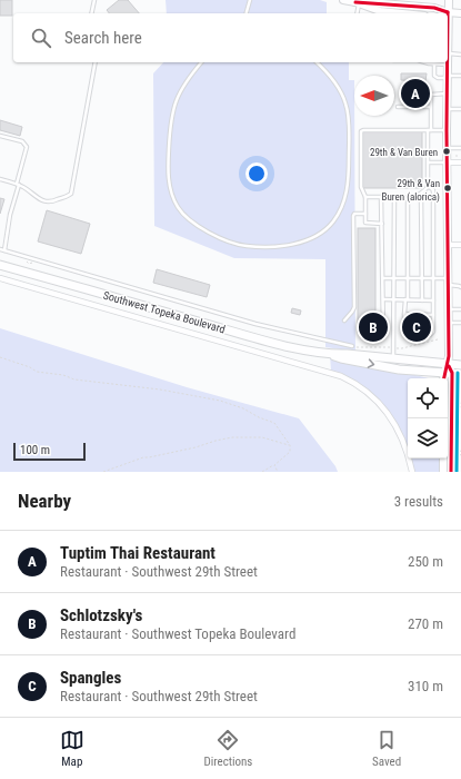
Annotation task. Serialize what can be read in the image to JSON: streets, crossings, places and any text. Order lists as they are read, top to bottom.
{
  "streets": {
    "main road": ["Southwest Topeka Boulevard"]
  },
  "places": ["29th & Van Buren", "29th & Van Buren (alorica)"],
  "scale_bar": "100 m",
  "north": "left",
  "page": {
    "search": "Search here",
    "pins": ["A", "B", "C"],
    "scale": "100 m",
    "heading": ["Nearby", "3 results"],
    "list": [
      {
        "mark": "A",
        "name": "Tuptim Thai Restaurant",
        "note": "Restaurant · Southwest 29th Street",
        "value": "250 m"
      },
      {
        "mark": "B",
        "name": "Schlotzsky's",
        "note": "Restaurant · Southwest Topeka Boulevard",
        "value": "270 m"
      },
      {
        "mark": "C",
        "name": "Spangles",
        "note": "Restaurant · Southwest 29th Street",
        "value": "310 m"
      }
    ],
    "nav": ["Map", "Directions", "Saved"]
  }
}
